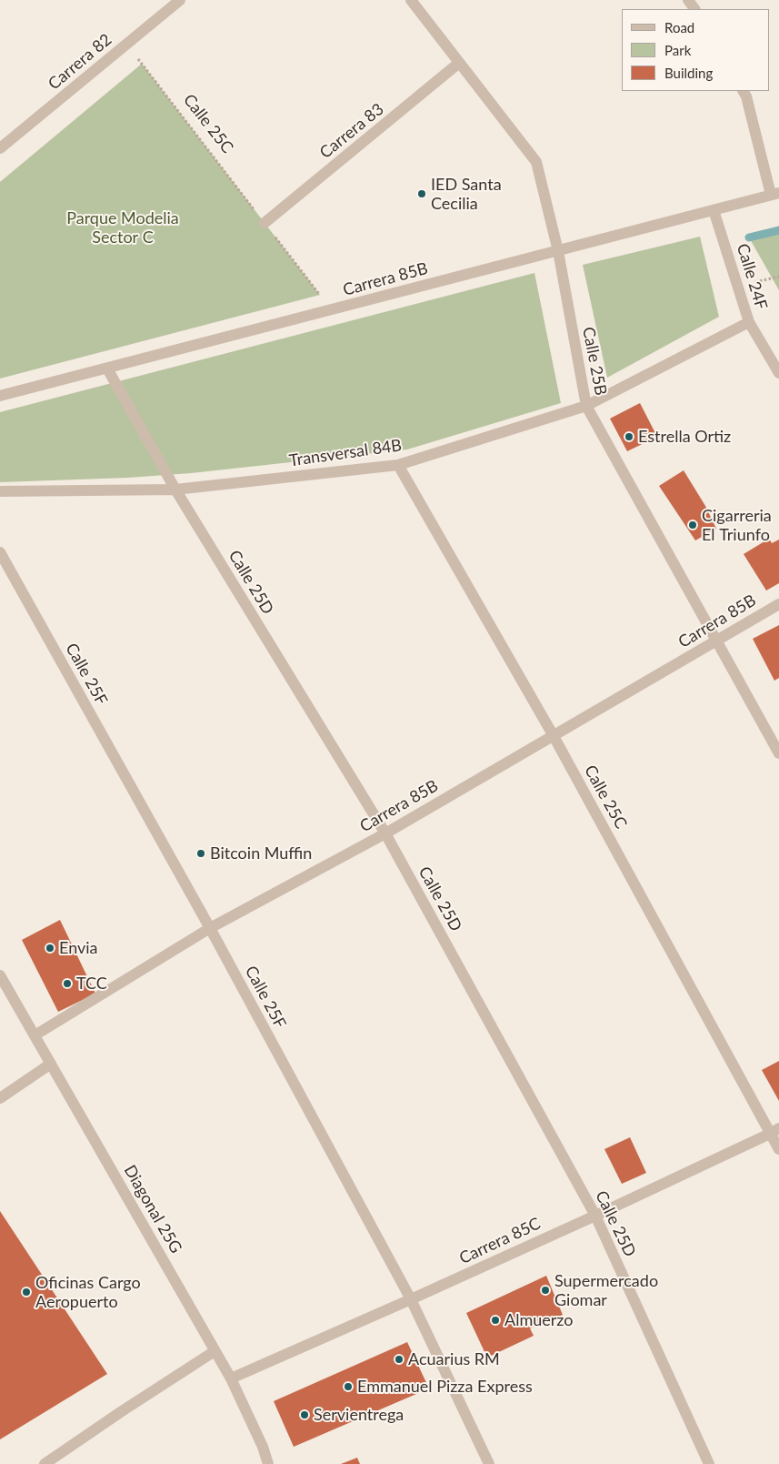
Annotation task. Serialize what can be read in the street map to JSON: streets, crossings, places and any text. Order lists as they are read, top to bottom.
{
  "streets": {
    "street": [
      "Carrera 82",
      "Calle 25C",
      "Carrera 83",
      "Calle 24F",
      "Carrera 85B",
      "Calle 25B",
      "Transversal 84B",
      "Calle 25D",
      "Calle 25F",
      "Diagonal 25G",
      "Carrera 85C"
    ]
  },
  "crossings": [
    ["Carrera 82", "Calle 25C"],
    ["Calle 25C", "Carrera 83"],
    ["Calle 25C", "Carrera 85B"],
    ["Calle 25C", "Transversal 84B"],
    ["Calle 25C", "Carrera 85C"],
    ["Carrera 83", "Calle 25B"],
    ["Calle 24F", "Carrera 85B"],
    ["Calle 24F", "Transversal 84B"],
    ["Carrera 85B", "Calle 25B"],
    ["Carrera 85B", "Calle 25D"],
    ["Carrera 85B", "Calle 25F"],
    ["Carrera 85B", "Diagonal 25G"],
    ["Calle 25B", "Transversal 84B"],
    ["Transversal 84B", "Calle 25D"],
    ["Calle 25D", "Carrera 85C"],
    ["Calle 25F", "Carrera 85C"],
    ["Diagonal 25G", "Carrera 85C"]
  ],
  "parks": ["Parque Modelia Sector C"],
  "places": [
    "IED Santa Cecilia",
    "Estrella Ortiz",
    "Cigarreria El Triunfo",
    "Bitcoin Muffin",
    "Envia",
    "TCC",
    "Supermercado Giomar",
    "Oficinas Cargo Aeropuerto",
    "Almuerzo",
    "Acuarius RM",
    "Emmanuel Pizza Express",
    "Servientrega"
  ],
  "legend": ["Road", "Park", "Building"]
}
